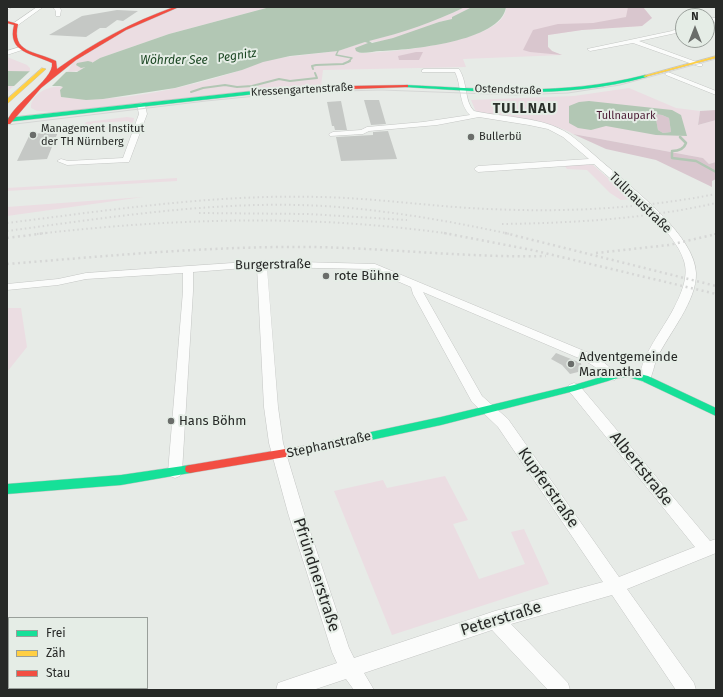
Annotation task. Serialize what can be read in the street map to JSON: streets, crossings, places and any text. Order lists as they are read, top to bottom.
{
  "streets": {
    "main road": ["Kressengartenstraße", "Ostendstraße", "Stephanstraße"],
    "street": [
      "Tullnaustraße",
      "Burgerstraße",
      "Albertstraße",
      "Kupferstraße",
      "Pfründnerstraße",
      "Peterstraße"
    ]
  },
  "crossings": [
    ["Kressengartenstraße", "Ostendstraße"],
    ["Tullnaustraße", "Stephanstraße"],
    ["Burgerstraße", "Stephanstraße"],
    ["Burgerstraße", "Kupferstraße"],
    ["Burgerstraße", "Pfründnerstraße"],
    ["Stephanstraße", "Albertstraße"],
    ["Stephanstraße", "Kupferstraße"],
    ["Stephanstraße", "Pfründnerstraße"],
    ["Albertstraße", "Peterstraße"],
    ["Kupferstraße", "Peterstraße"],
    ["Pfründnerstraße", "Peterstraße"]
  ],
  "districts": ["TULLNAU"],
  "water": ["Pegnitz", "Wöhrder See"],
  "parks": ["Tullnaupark"],
  "places": [
    "Management Institut der TH Nürnberg",
    "Bullerbü",
    "rote Bühne",
    "Adventgemeinde Maranatha",
    "Hans Böhm"
  ],
  "legend": ["Frei", "Zäh", "Stau"],
  "north": "top"
}
